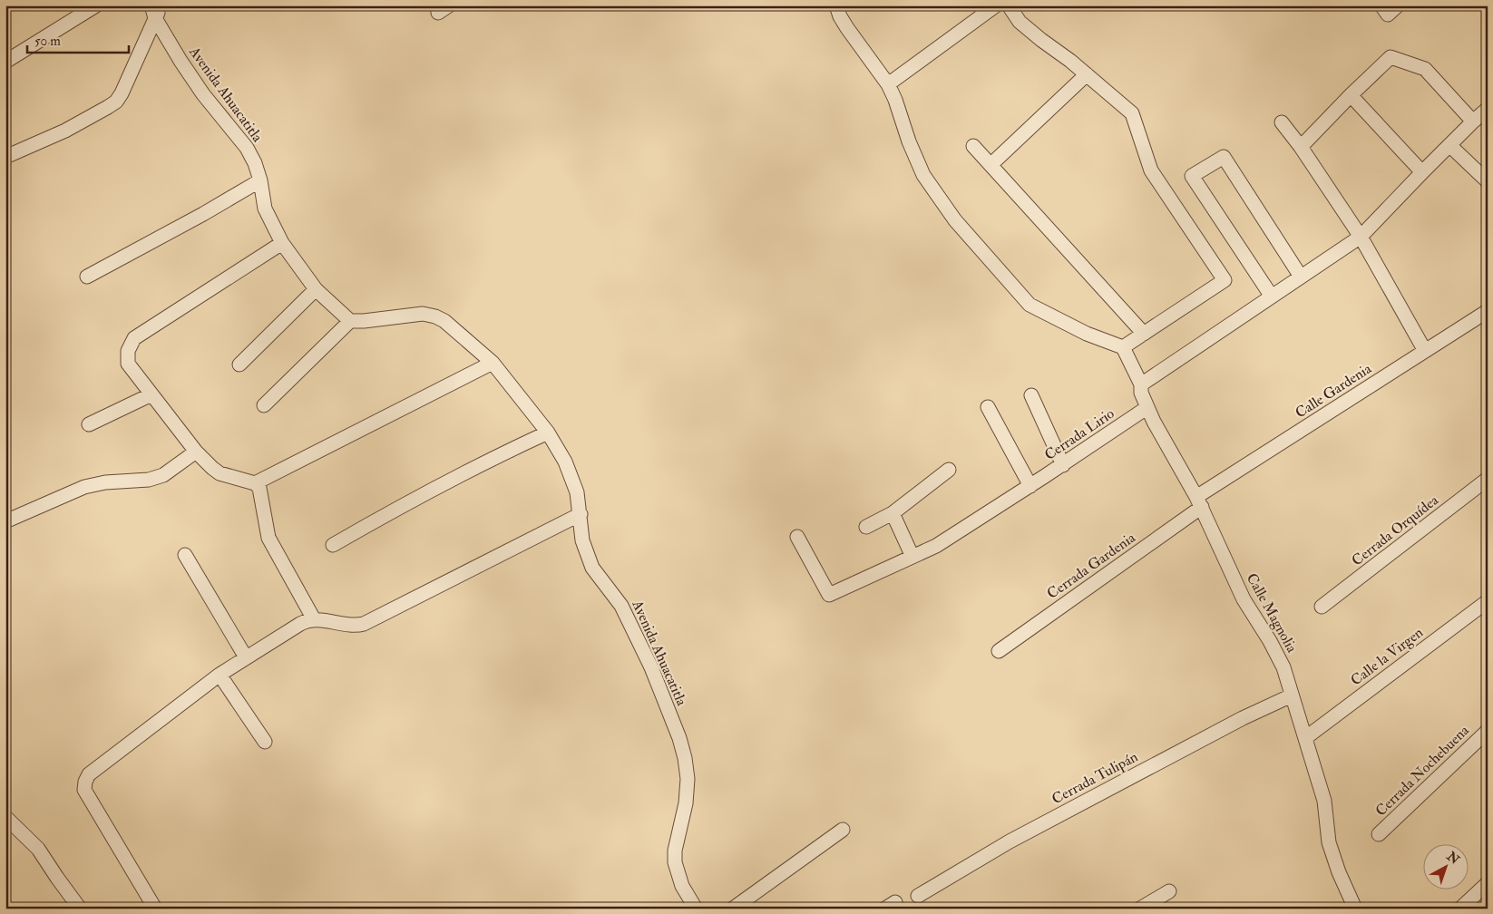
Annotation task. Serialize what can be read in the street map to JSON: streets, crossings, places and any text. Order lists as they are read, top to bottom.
{
  "streets": {
    "street": [
      "Avenida Ahuacatitla",
      "Calle Gardenia",
      "Cerrada Lirio",
      "Cerrada Orquídea",
      "Cerrada Gardenia",
      "Calle Magnolia",
      "Calle la Virgen",
      "Cerrada Nochebuena",
      "Cerrada Tulipán"
    ]
  },
  "crossings": [
    ["Calle Gardenia", "Cerrada Gardenia"],
    ["Calle Gardenia", "Calle Magnolia"],
    ["Cerrada Lirio", "Calle Magnolia"],
    ["Cerrada Gardenia", "Calle Magnolia"],
    ["Calle Magnolia", "Calle la Virgen"],
    ["Calle Magnolia", "Cerrada Tulipán"]
  ],
  "scale_bar": "50 m",
  "north": "top right"
}
